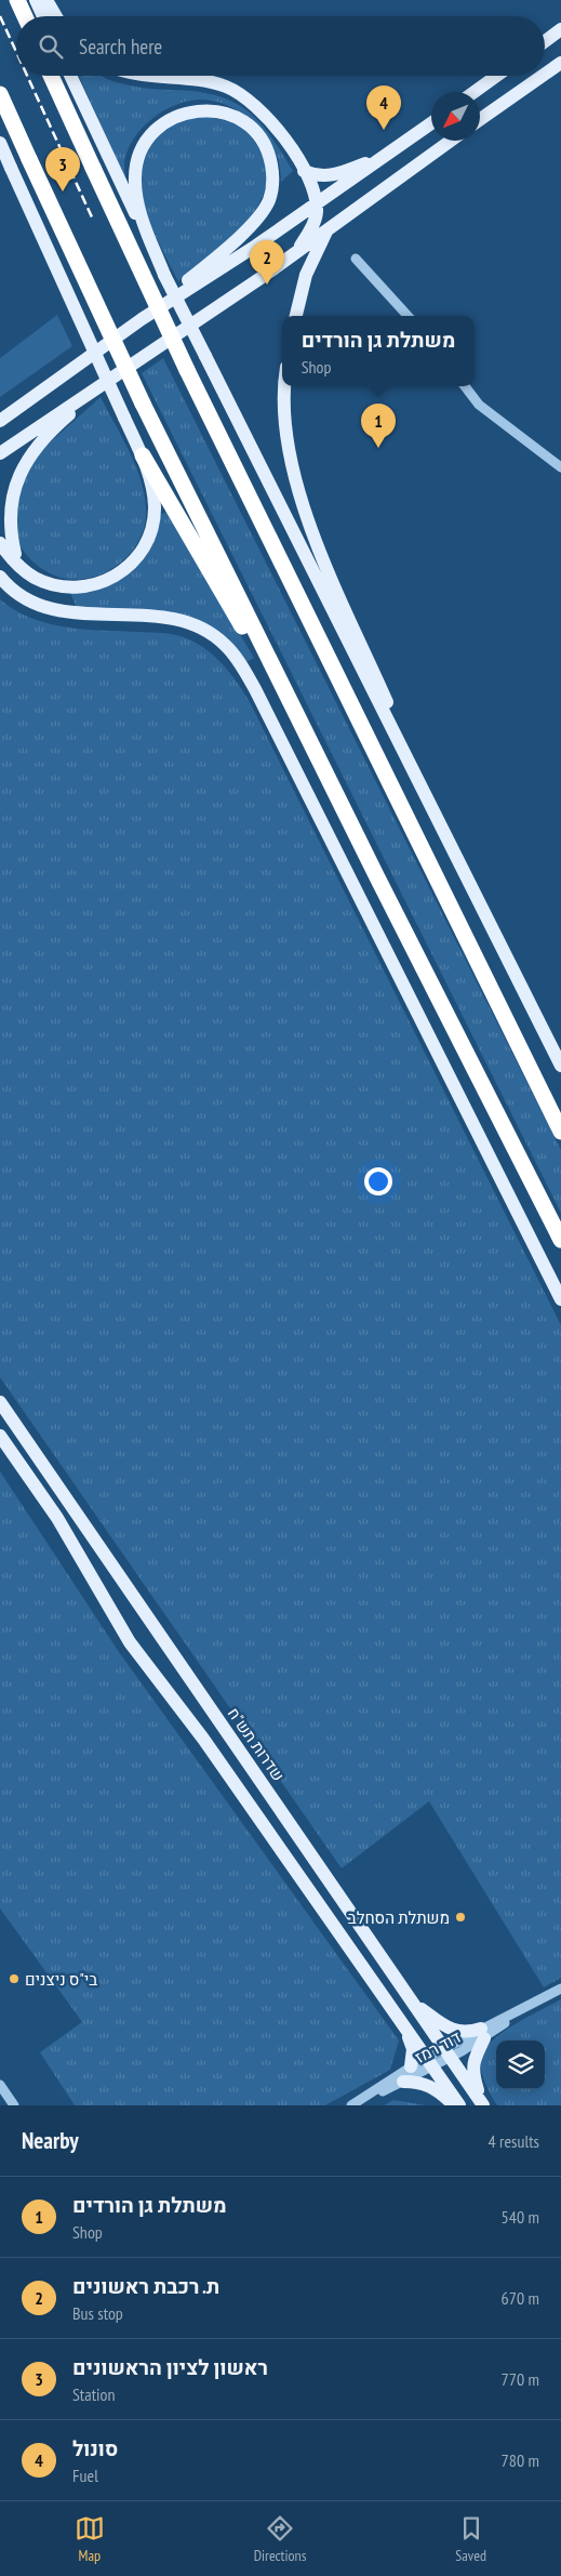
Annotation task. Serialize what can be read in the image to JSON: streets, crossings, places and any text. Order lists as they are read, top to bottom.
{
  "streets": {
    "main road": ["שדרות תש\"ח"],
    "street": ["דוד רמז"]
  },
  "crossings": [
    ["שדרות תש\"ח", "דוד רמז"]
  ],
  "places": ["משתלת הסחלב", "בי\"ס ניצנים"],
  "north": "bottom left",
  "page": {
    "search": "Search here",
    "pins": [
      "4",
      "3",
      "2",
      "1"
    ],
    "popup": ["משתלת גן הורדים", "Shop"],
    "heading": ["Nearby", "4 results"],
    "list": [
      {
        "mark": "1",
        "name": "משתלת גן הורדים",
        "note": "Shop",
        "value": "540 m"
      },
      {
        "mark": "2",
        "name": "ת. רכבת ראשונים",
        "note": "Bus stop",
        "value": "670 m"
      },
      {
        "mark": "3",
        "name": "ראשון לציון הראשונים",
        "note": "Station",
        "value": "770 m"
      },
      {
        "mark": "4",
        "name": "סונול",
        "note": "Fuel",
        "value": "780 m"
      }
    ],
    "nav": ["Map", "Directions", "Saved"]
  }
}
